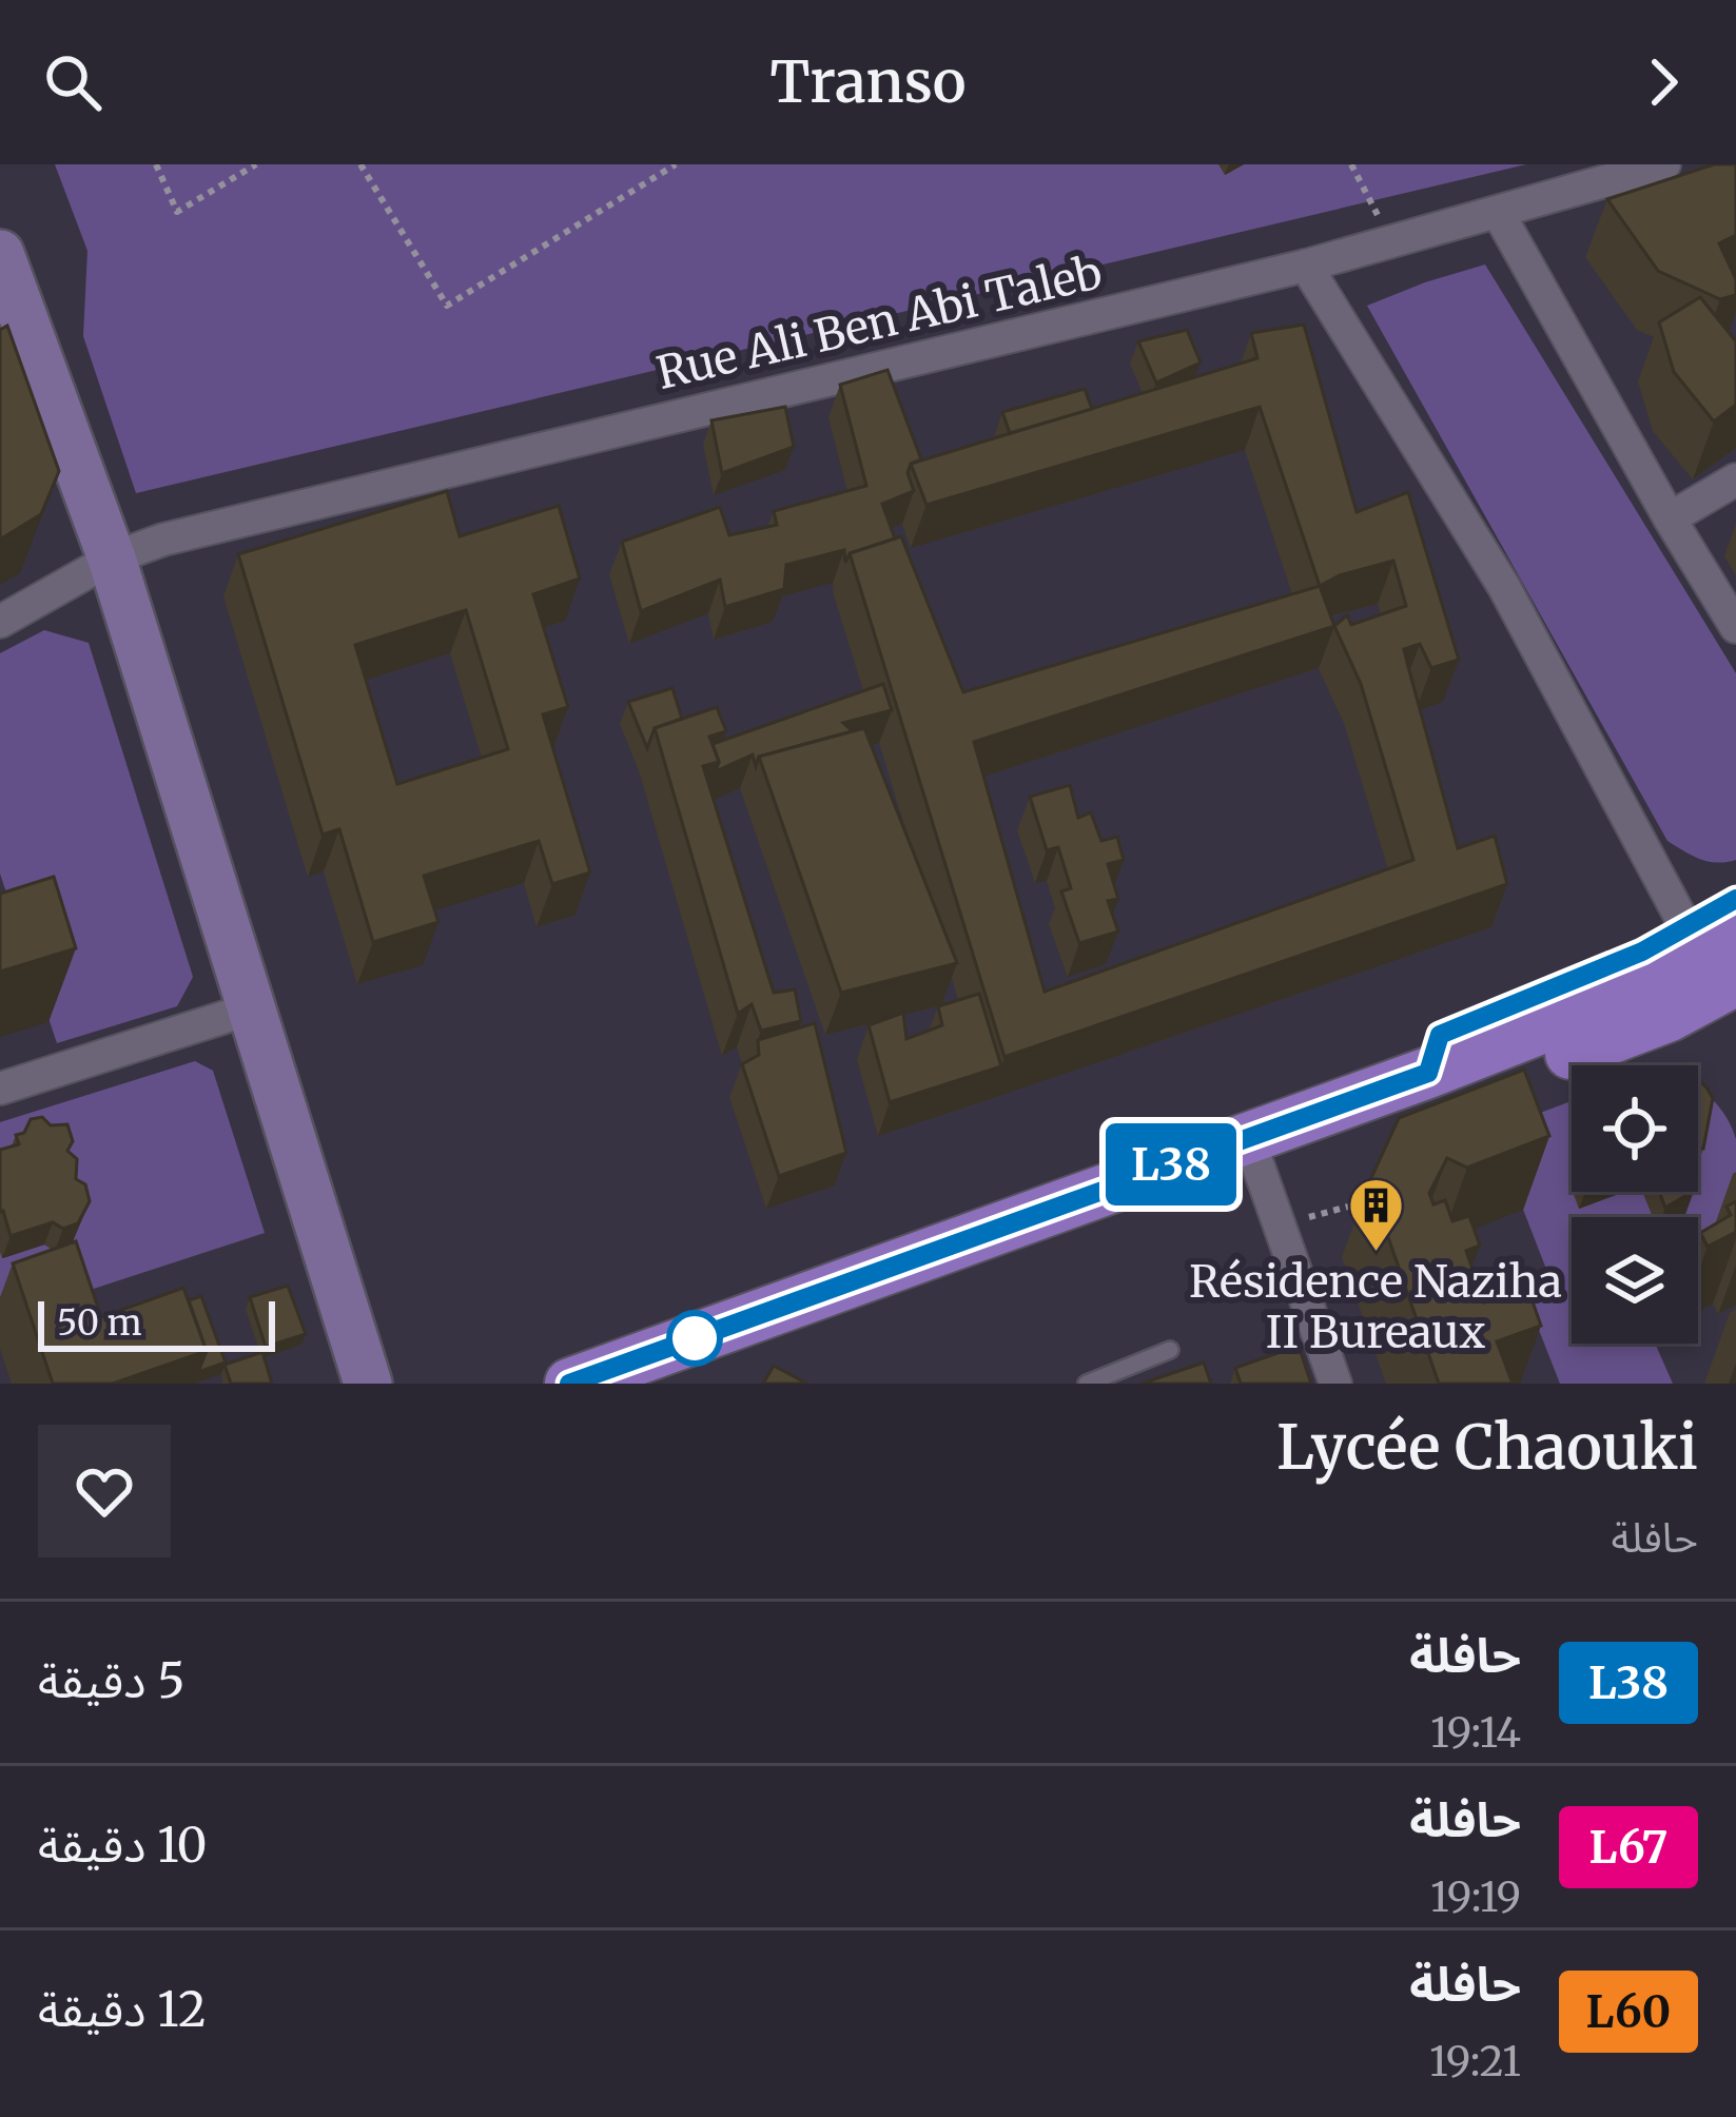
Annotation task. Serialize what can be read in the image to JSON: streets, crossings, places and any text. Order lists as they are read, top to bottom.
{
  "streets": {
    "street": ["Rue Ali Ben Abi Taleb"]
  },
  "places": {
    "building": ["Résidence Naziha II Bureaux"]
  },
  "lines": ["bus line L38"],
  "scale_bar": "50 m",
  "page": {
    "header": "Transo",
    "on_map": "L38",
    "scale": "50 m",
    "heading": ["Lycée Chaouki", "حافلة"],
    "list": [
      {
        "mark": "L38",
        "name": "حافلة",
        "note": "19:14",
        "value": "5 دقيقة"
      },
      {
        "mark": "L67",
        "name": "حافلة",
        "note": "19:19",
        "value": "10 دقيقة"
      },
      {
        "mark": "L60",
        "name": "حافلة",
        "note": "19:21",
        "value": "12 دقيقة"
      }
    ]
  }
}
